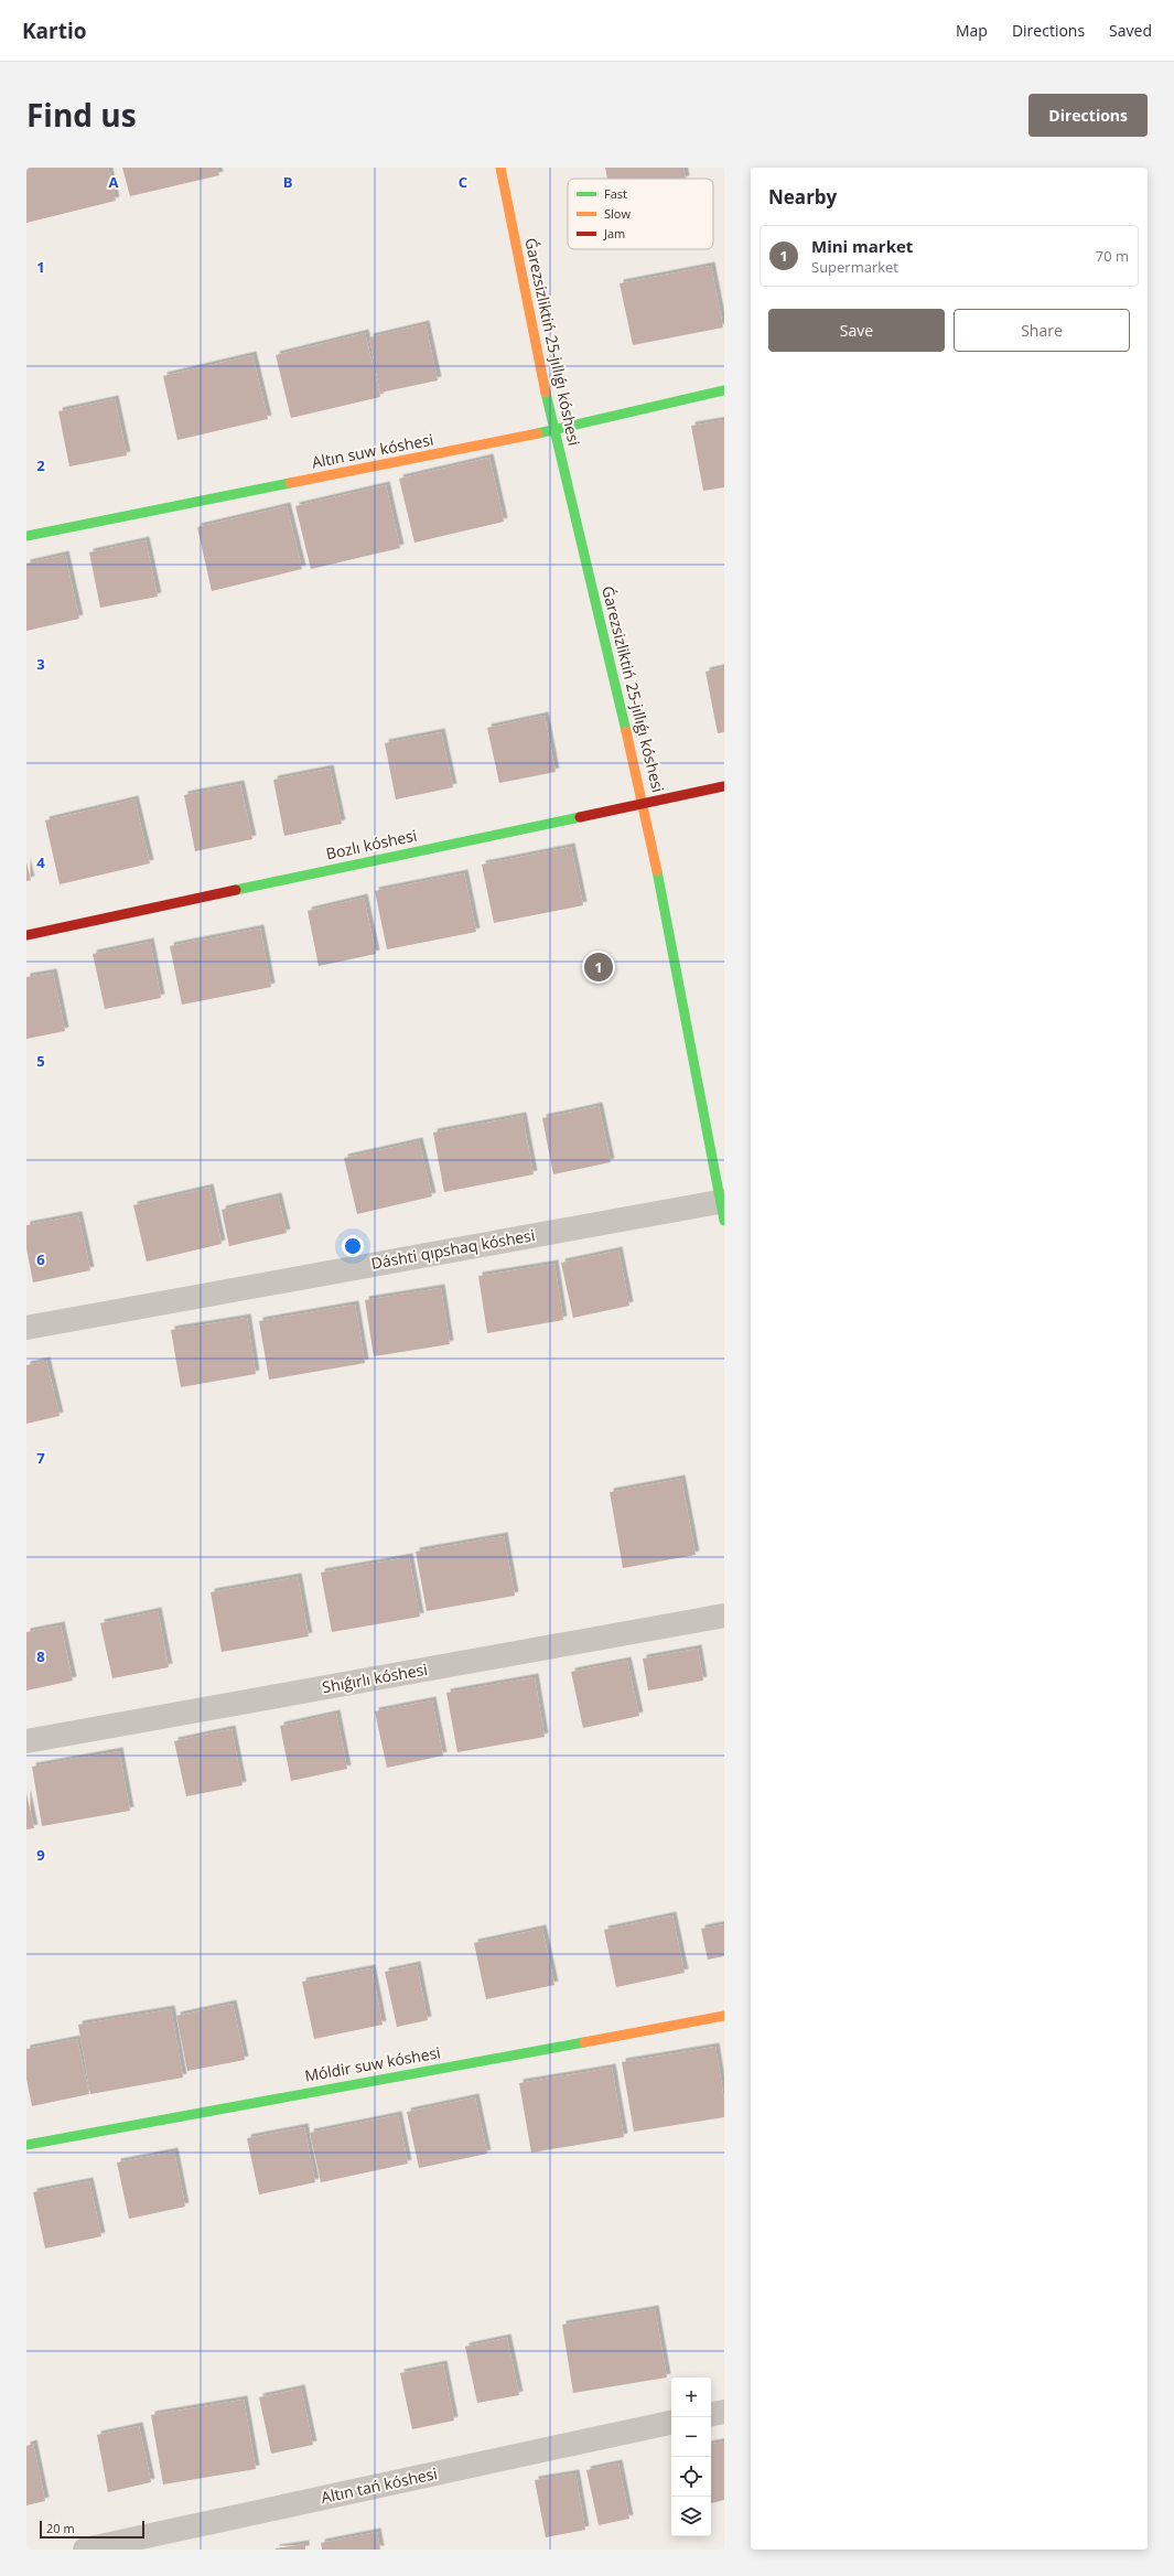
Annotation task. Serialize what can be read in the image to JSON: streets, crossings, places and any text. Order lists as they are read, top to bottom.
{
  "streets": {
    "street": [
      "Ǵarezsizliktiń 25-jıllıǵı kóshesi",
      "Altın suw kóshesi",
      "Bozlı kóshesi",
      "Dáshti qıpshaq kóshesi",
      "Shıǵırlı kóshesi",
      "Móldir suw kóshesi",
      "Altın tań kóshesi"
    ]
  },
  "crossings": [
    ["Ǵarezsizliktiń 25-jıllıǵı kóshesi", "Altın suw kóshesi"],
    ["Ǵarezsizliktiń 25-jıllıǵı kóshesi", "Bozlı kóshesi"],
    ["Ǵarezsizliktiń 25-jıllıǵı kóshesi", "Dáshti qıpshaq kóshesi"]
  ],
  "legend": ["Fast", "Slow", "Jam"],
  "scale_bar": "20 m",
  "page": {
    "header": "Kartio",
    "nav": ["Map", "Directions", "Saved"],
    "title": "Find us",
    "buttons": [
      "Directions",
      ["Save", "Share"]
    ],
    "heading": "Nearby",
    "list": [
      {
        "mark": "1",
        "name": "Mini market",
        "note": "Supermarket",
        "value": "70 m"
      }
    ],
    "pins": "1",
    "map_buttons": ["+", "−"],
    "scale": "20 m"
  },
  "grid": {
    "columns": ["A", "B", "C"],
    "rows": [
      "1",
      "2",
      "3",
      "4",
      "5",
      "6",
      "7",
      "8",
      "9"
    ]
  }
}
